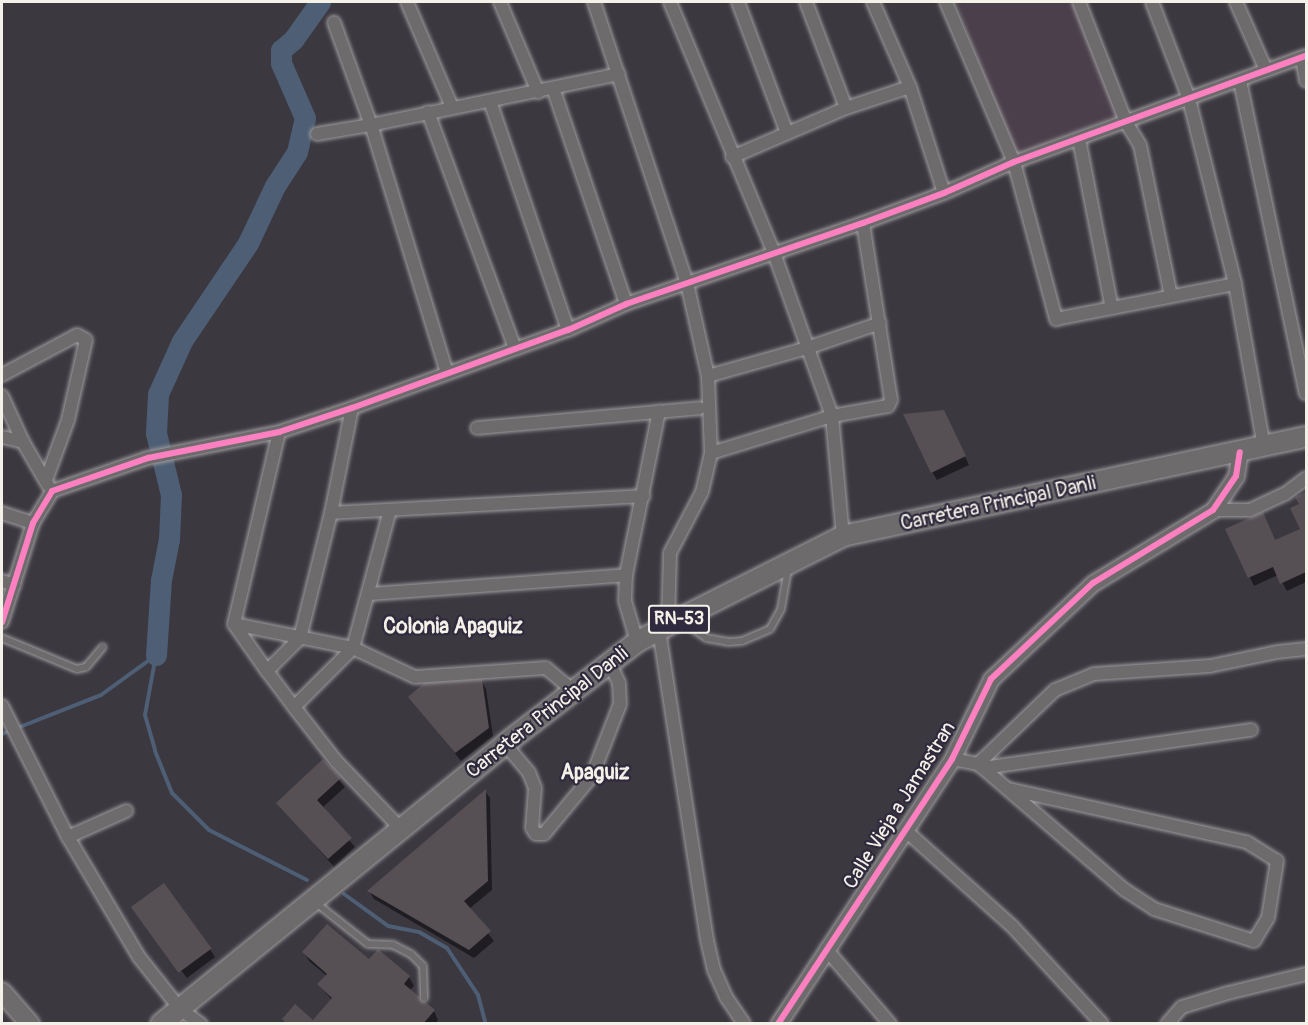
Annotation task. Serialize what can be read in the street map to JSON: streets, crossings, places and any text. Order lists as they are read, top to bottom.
{
  "streets": {
    "main road": ["Carretera Principal Danli", "RN-53"],
    "street": ["Calle Vieja a Jamastran"]
  },
  "crossings": [
    ["Carretera Principal Danli", "Calle Vieja a Jamastran"]
  ],
  "districts": ["Colonia Apaguiz", "Apaguiz"]
}
